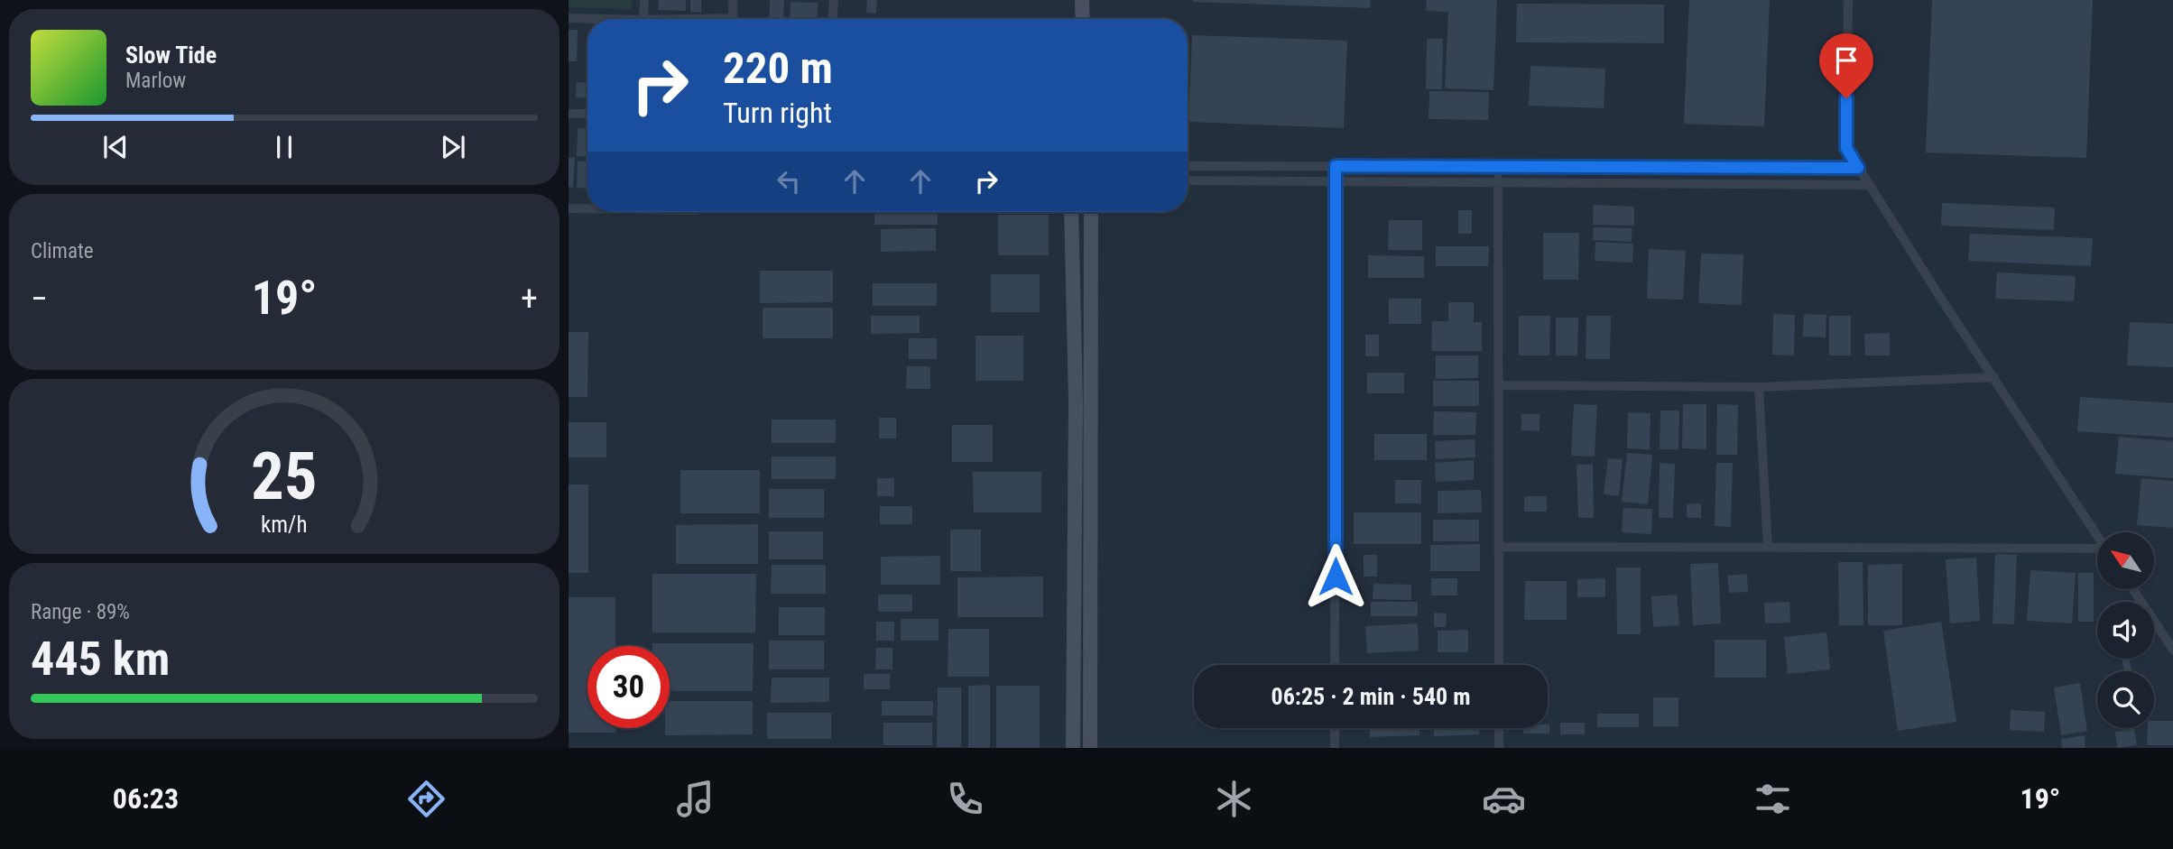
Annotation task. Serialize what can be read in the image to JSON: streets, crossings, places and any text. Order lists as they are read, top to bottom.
{
  "north": "top left",
  "page": {
    "turn": ["220 m", "Turn right"],
    "song": ["Slow Tide", "Marlow"],
    "tile": [
      "Climate",
      ["Range · 89%", "445 km"]
    ],
    "heat": ["−", "19°", "+"],
    "limit": "30",
    "trip": "06:25 · 2 min · 540 m",
    "tabs": ["06:23", "19°"],
    "gauge": ["25", "km/h"]
  }
}
